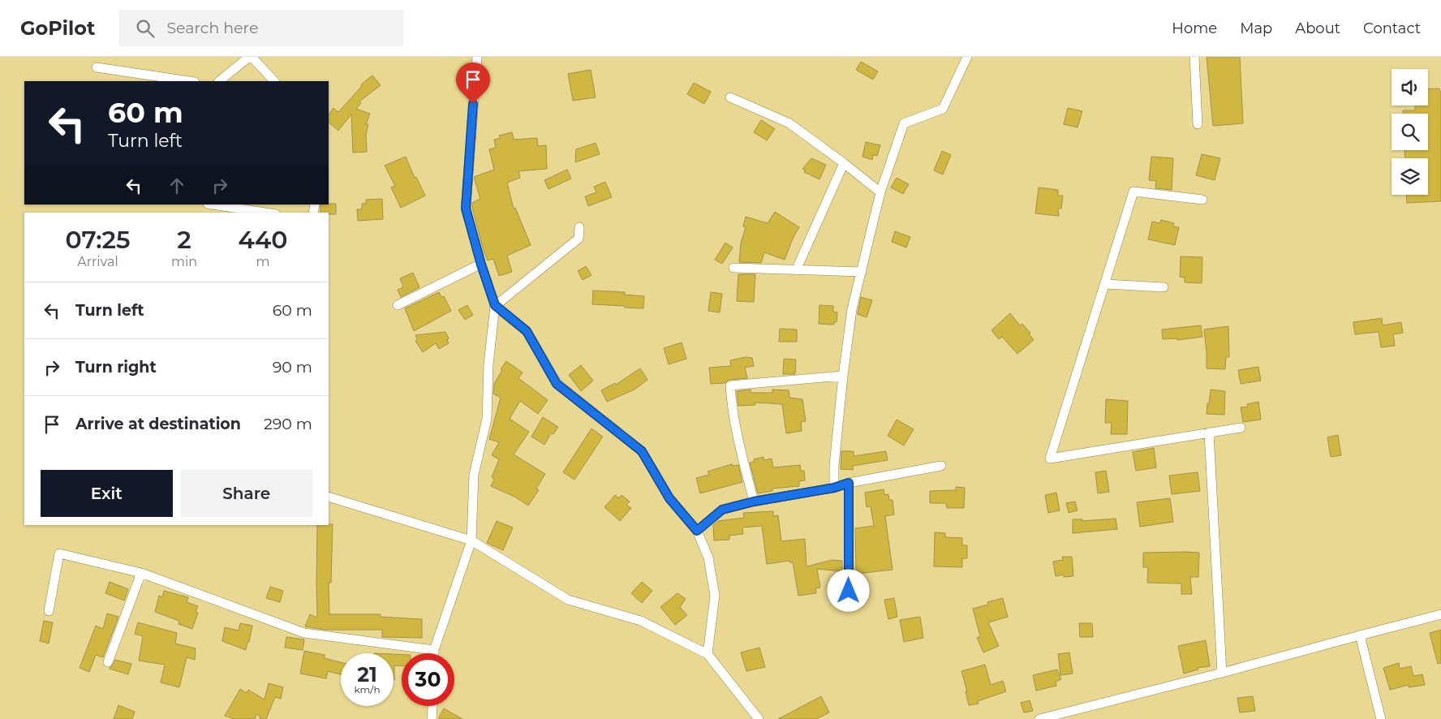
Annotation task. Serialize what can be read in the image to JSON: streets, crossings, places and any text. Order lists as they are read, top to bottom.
{
  "page": {
    "header": "GoPilot",
    "search": "Search here",
    "nav": [
      "Home",
      "Map",
      "About",
      "Contact"
    ],
    "turn": ["60 m", "Turn left"],
    "eta": [
      "07:25",
      "Arrival",
      "2",
      "min",
      "440",
      "m"
    ],
    "list": [
      {
        "name": "Turn left",
        "value": "60 m"
      },
      {
        "name": "Turn right",
        "value": "90 m"
      },
      {
        "name": "Arrive at destination",
        "value": "290 m"
      }
    ],
    "buttons": ["Exit", "Share"],
    "speed": "21 km/h",
    "limit": "30"
  }
}
